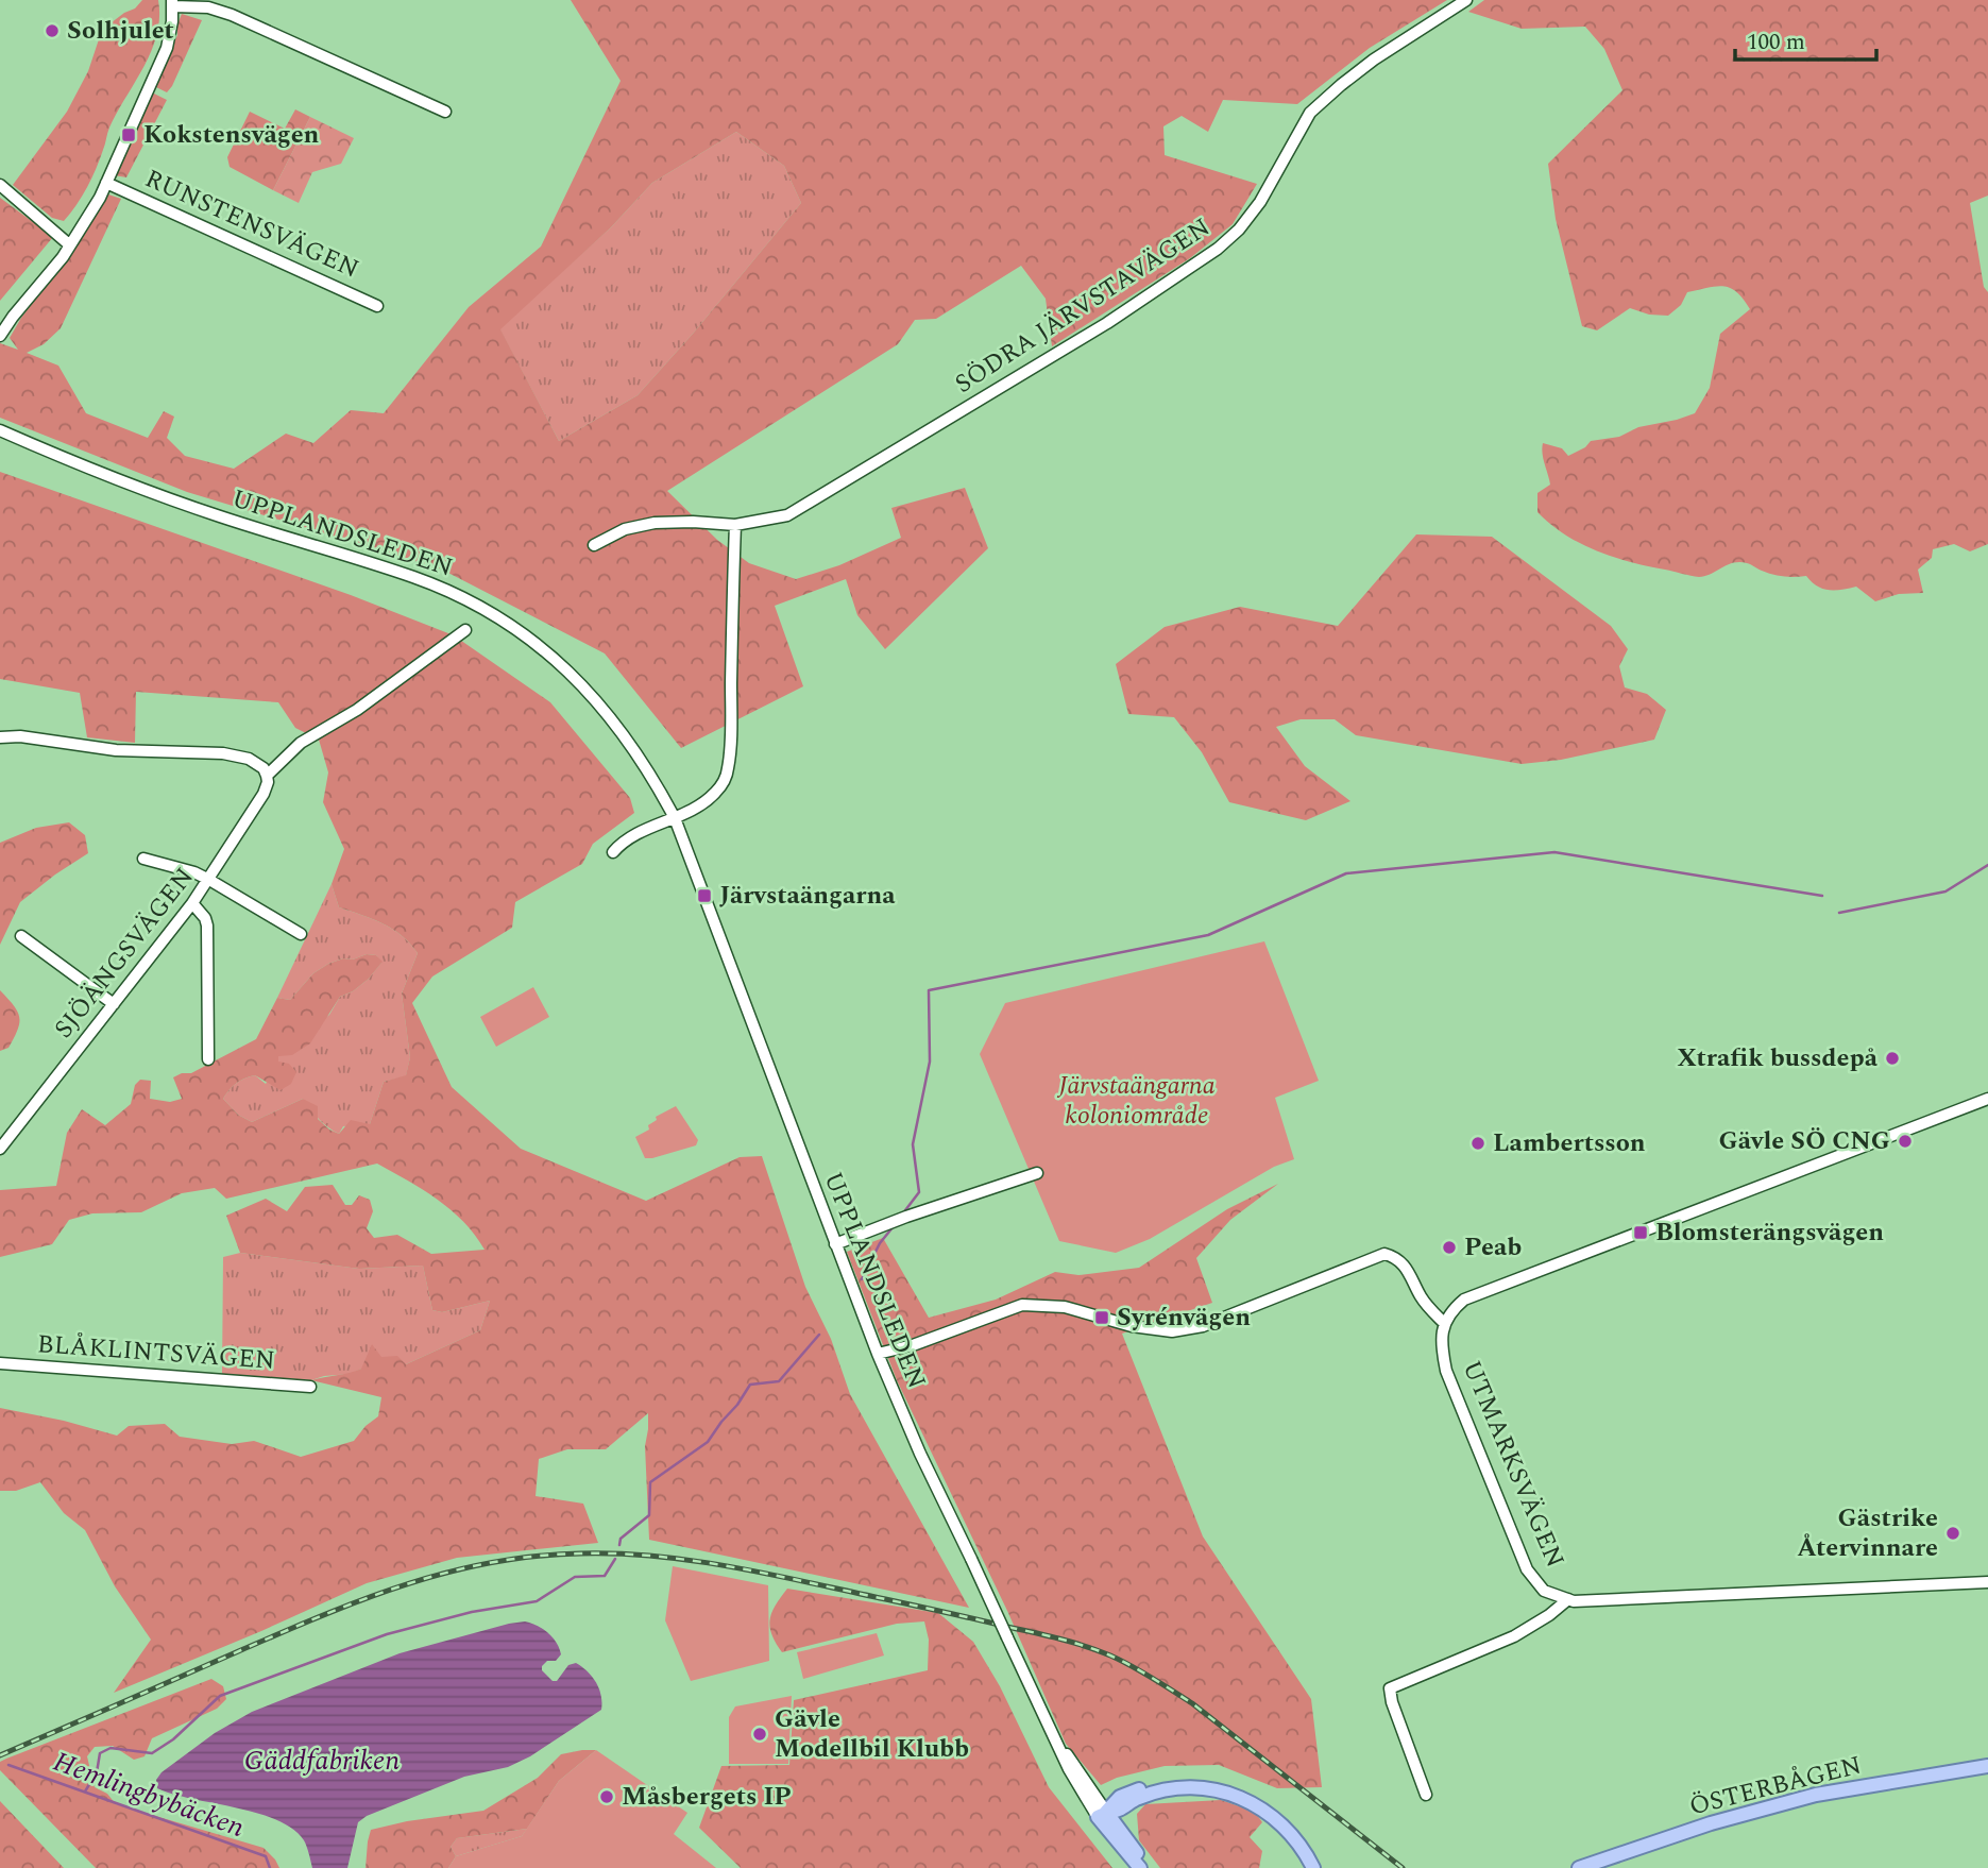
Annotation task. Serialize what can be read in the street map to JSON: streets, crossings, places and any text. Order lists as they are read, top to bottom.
{
  "streets": {
    "main road": ["ÖSTERBÅGEN"],
    "street": [
      "RUNSTENSVÄGEN",
      "SÖDRA JÄRVSTAVÄGEN",
      "UPPLANDSLEDEN",
      "SJÖÄNGSVÄGEN",
      "BLÅKLINTSVÄGEN",
      "UTMARKSVÄGEN"
    ]
  },
  "water": ["Gäddfabriken", "Hemlingbybäcken"],
  "parks": ["Järvstaängarna koloniområde"],
  "places": {
    "other": [
      "Solhjulet",
      "Xtrafik bussdepå",
      "Gävle SÖ CNG",
      "Lambertsson",
      "Peab",
      "Gästrike Återvinnare",
      "Gävle Modellbil Klubb",
      "Måsbergets IP"
    ],
    "transit": [
      "Kokstensvägen",
      "Järvstaängarna",
      "Blomsterängsvägen",
      "Syrénvägen"
    ]
  },
  "scale_bar": "100 m"
}
